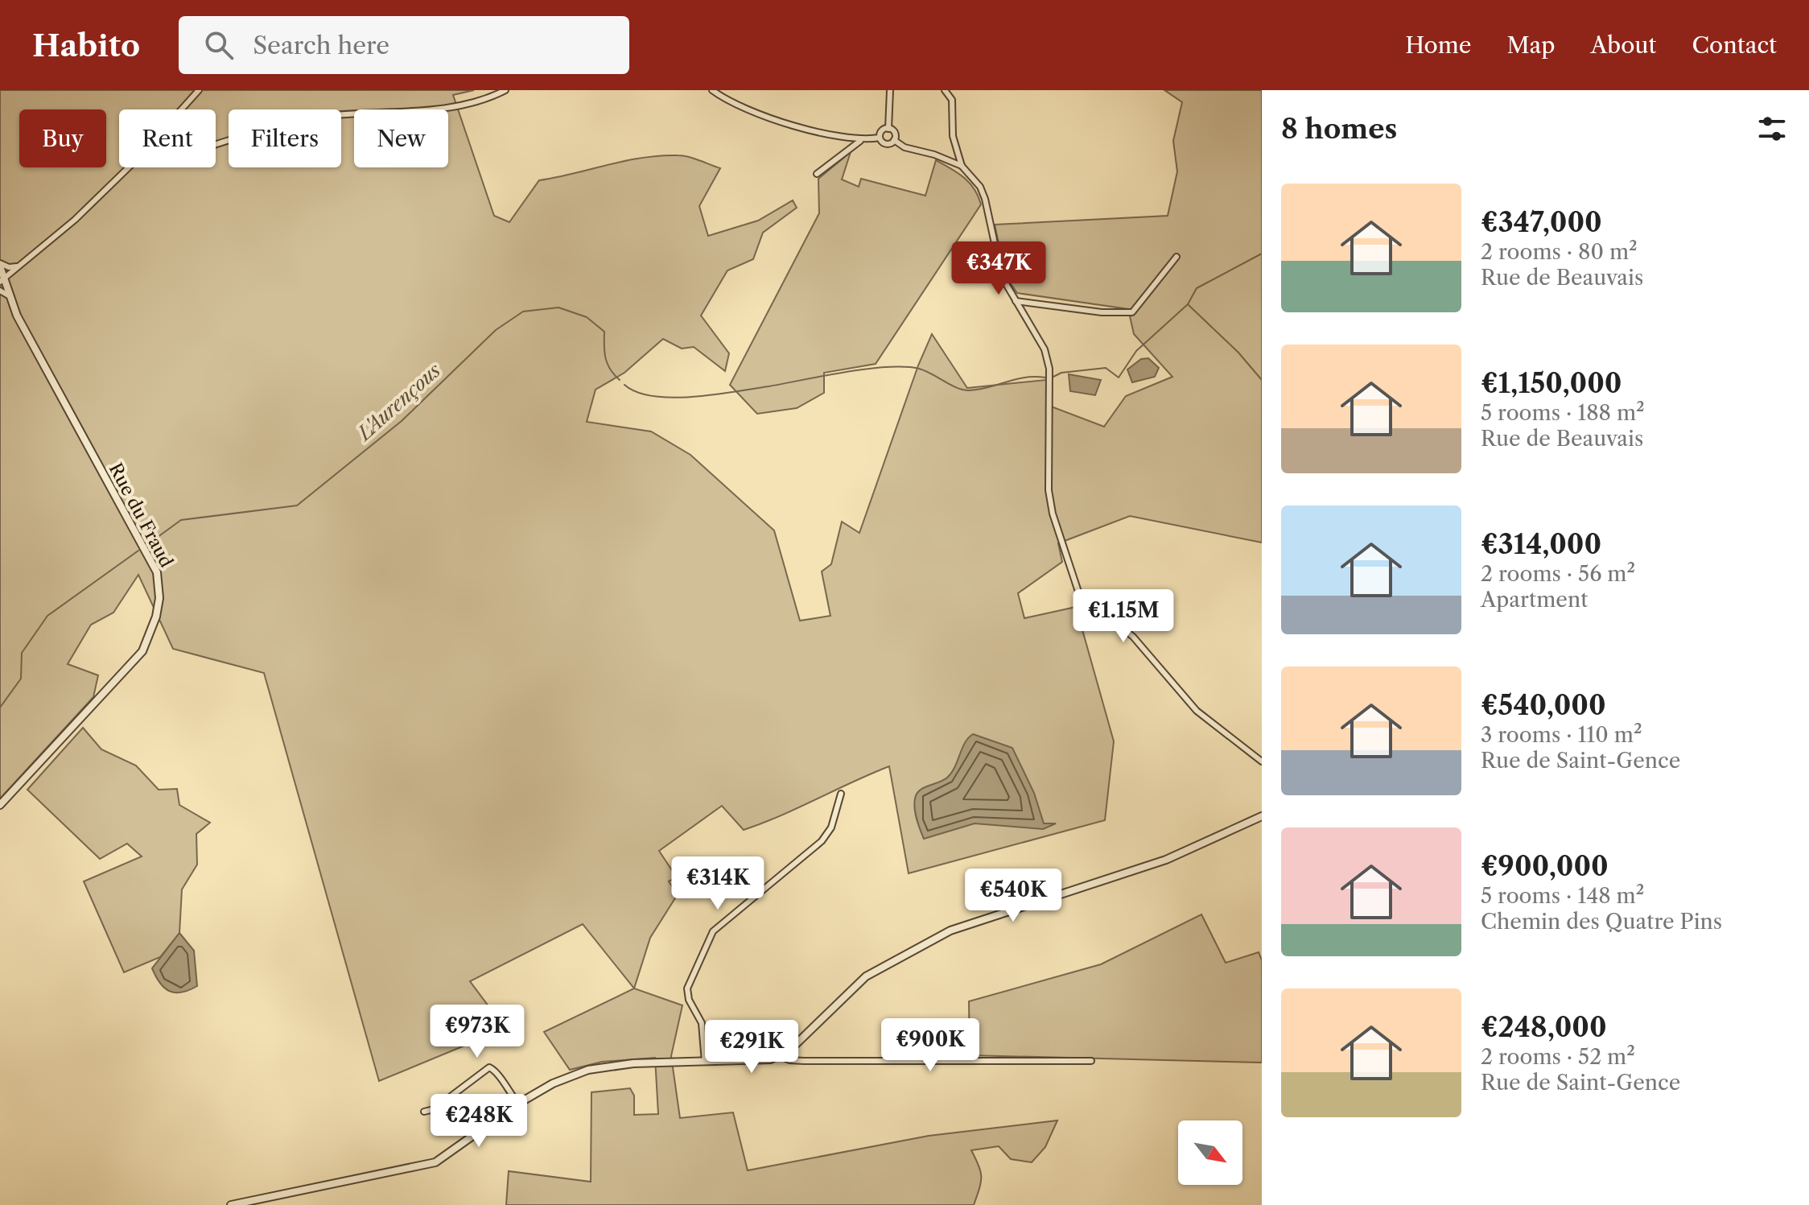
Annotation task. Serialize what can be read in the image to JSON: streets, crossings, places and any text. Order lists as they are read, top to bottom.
{
  "streets": {
    "street": ["Rue du Fraud"]
  },
  "water": ["L'Aurençous"],
  "north": "bottom right",
  "page": {
    "header": "Habito",
    "search": "Search here",
    "nav": [
      "Home",
      "Map",
      "About",
      "Contact"
    ],
    "heading": "8 homes",
    "chip": [
      "Buy",
      "Rent",
      "Filters",
      "New"
    ],
    "list": [
      {
        "name": "€347,000",
        "note": "2 rooms · 80 m² · Rue de Beauvais"
      },
      {
        "name": "€1,150,000",
        "note": "5 rooms · 188 m² · Rue de Beauvais"
      },
      {
        "name": "€314,000",
        "note": "2 rooms · 56 m² · Apartment"
      },
      {
        "name": "€540,000",
        "note": "3 rooms · 110 m² · Rue de Saint-Gence"
      },
      {
        "name": "€900,000",
        "note": "5 rooms · 148 m² · Chemin des Quatre Pins"
      },
      {
        "name": "€248,000",
        "note": "2 rooms · 52 m² · Rue de Saint-Gence"
      }
    ],
    "price": [
      "€347K",
      "€1.15M",
      "€314K",
      "€540K",
      "€973K",
      "€900K",
      "€291K",
      "€248K"
    ]
  }
}
